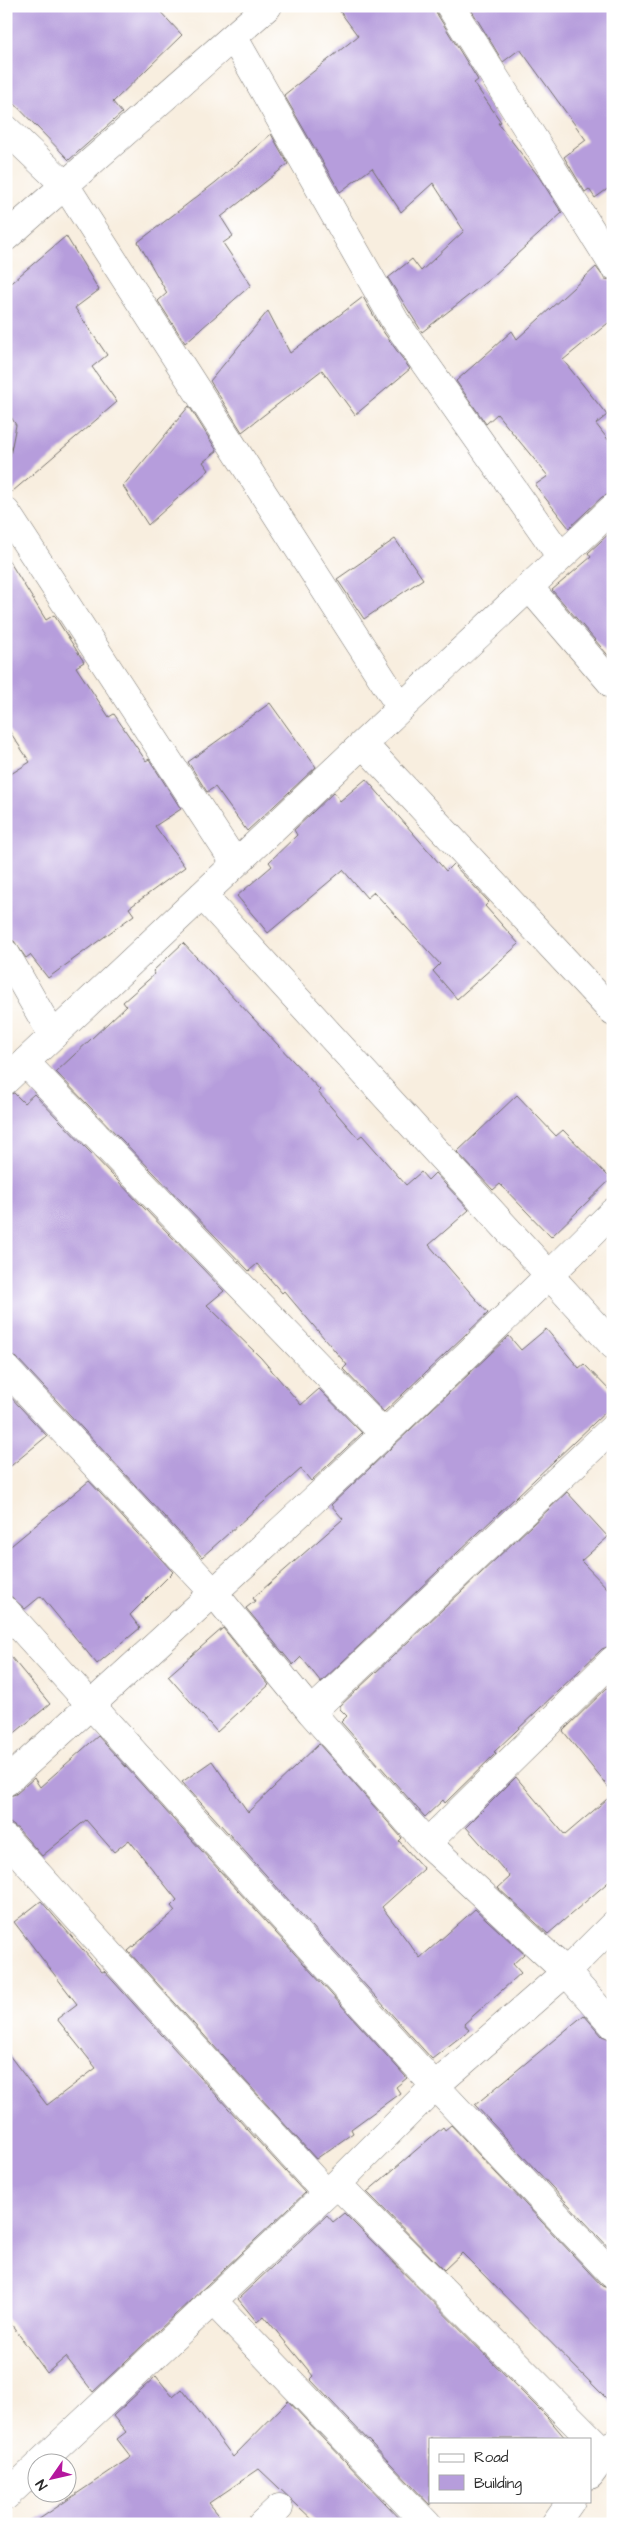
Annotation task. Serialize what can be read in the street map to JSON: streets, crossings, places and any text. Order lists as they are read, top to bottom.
{
  "legend": ["Road", "Building"],
  "north": "bottom left"
}
